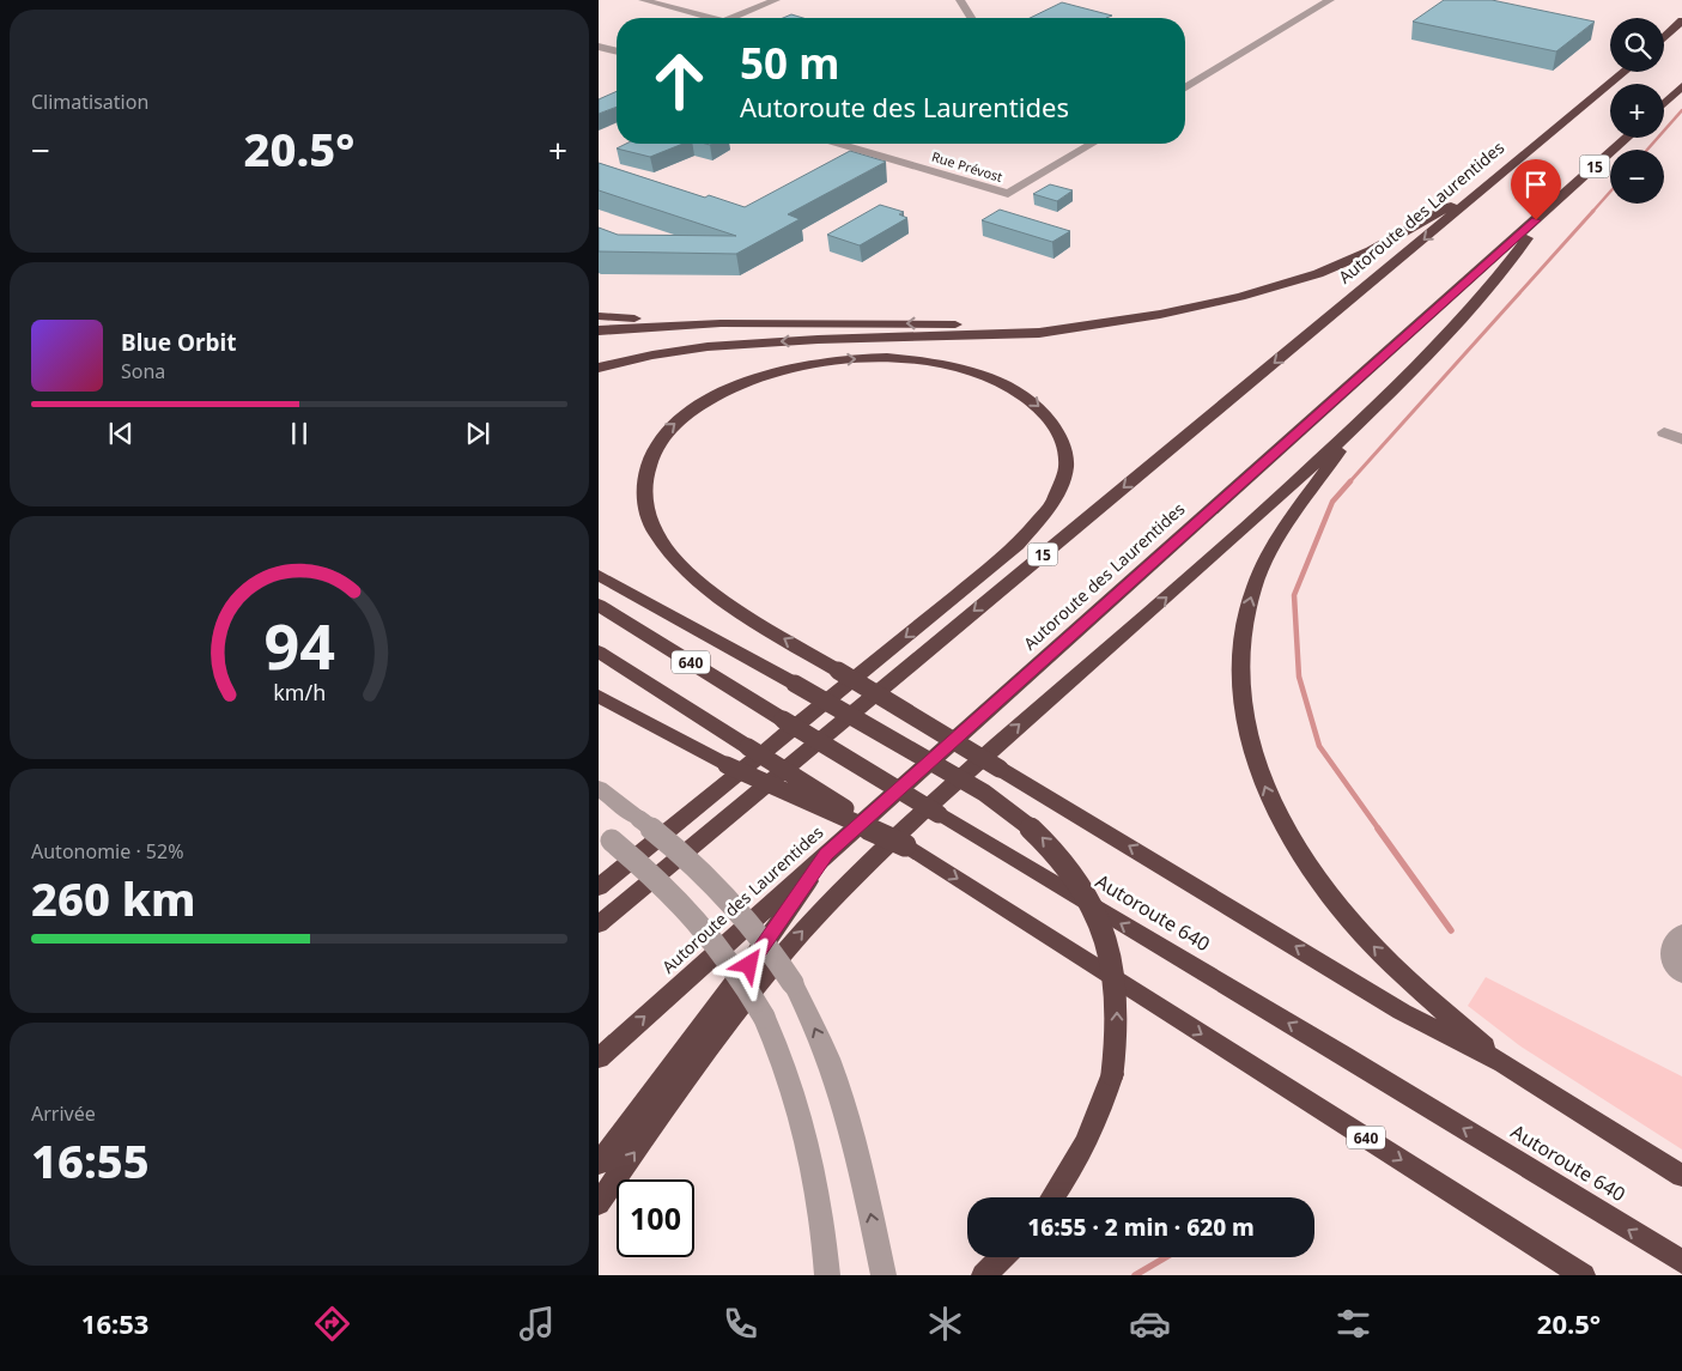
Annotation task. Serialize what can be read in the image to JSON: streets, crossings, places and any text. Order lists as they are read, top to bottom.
{
  "streets": {
    "highway": [
      "15",
      "Autoroute des Laurentides",
      "640",
      "Autoroute 640"
    ],
    "street": ["Rue Prévost"]
  },
  "page": {
    "tile": [
      "Climatisation",
      ["Autonomie · 52%", "260 km"],
      ["Arrivée", "16:55"]
    ],
    "map_buttons": ["+", "−"],
    "turn": ["50 m", "Autoroute des Laurentides"],
    "heat": ["−", "20.5°", "+"],
    "song": ["Blue Orbit", "Sona"],
    "limit": "100",
    "trip": "16:55 · 2 min · 620 m",
    "tabs": ["16:53", "20.5°"],
    "gauge": ["94", "km/h"]
  }
}
